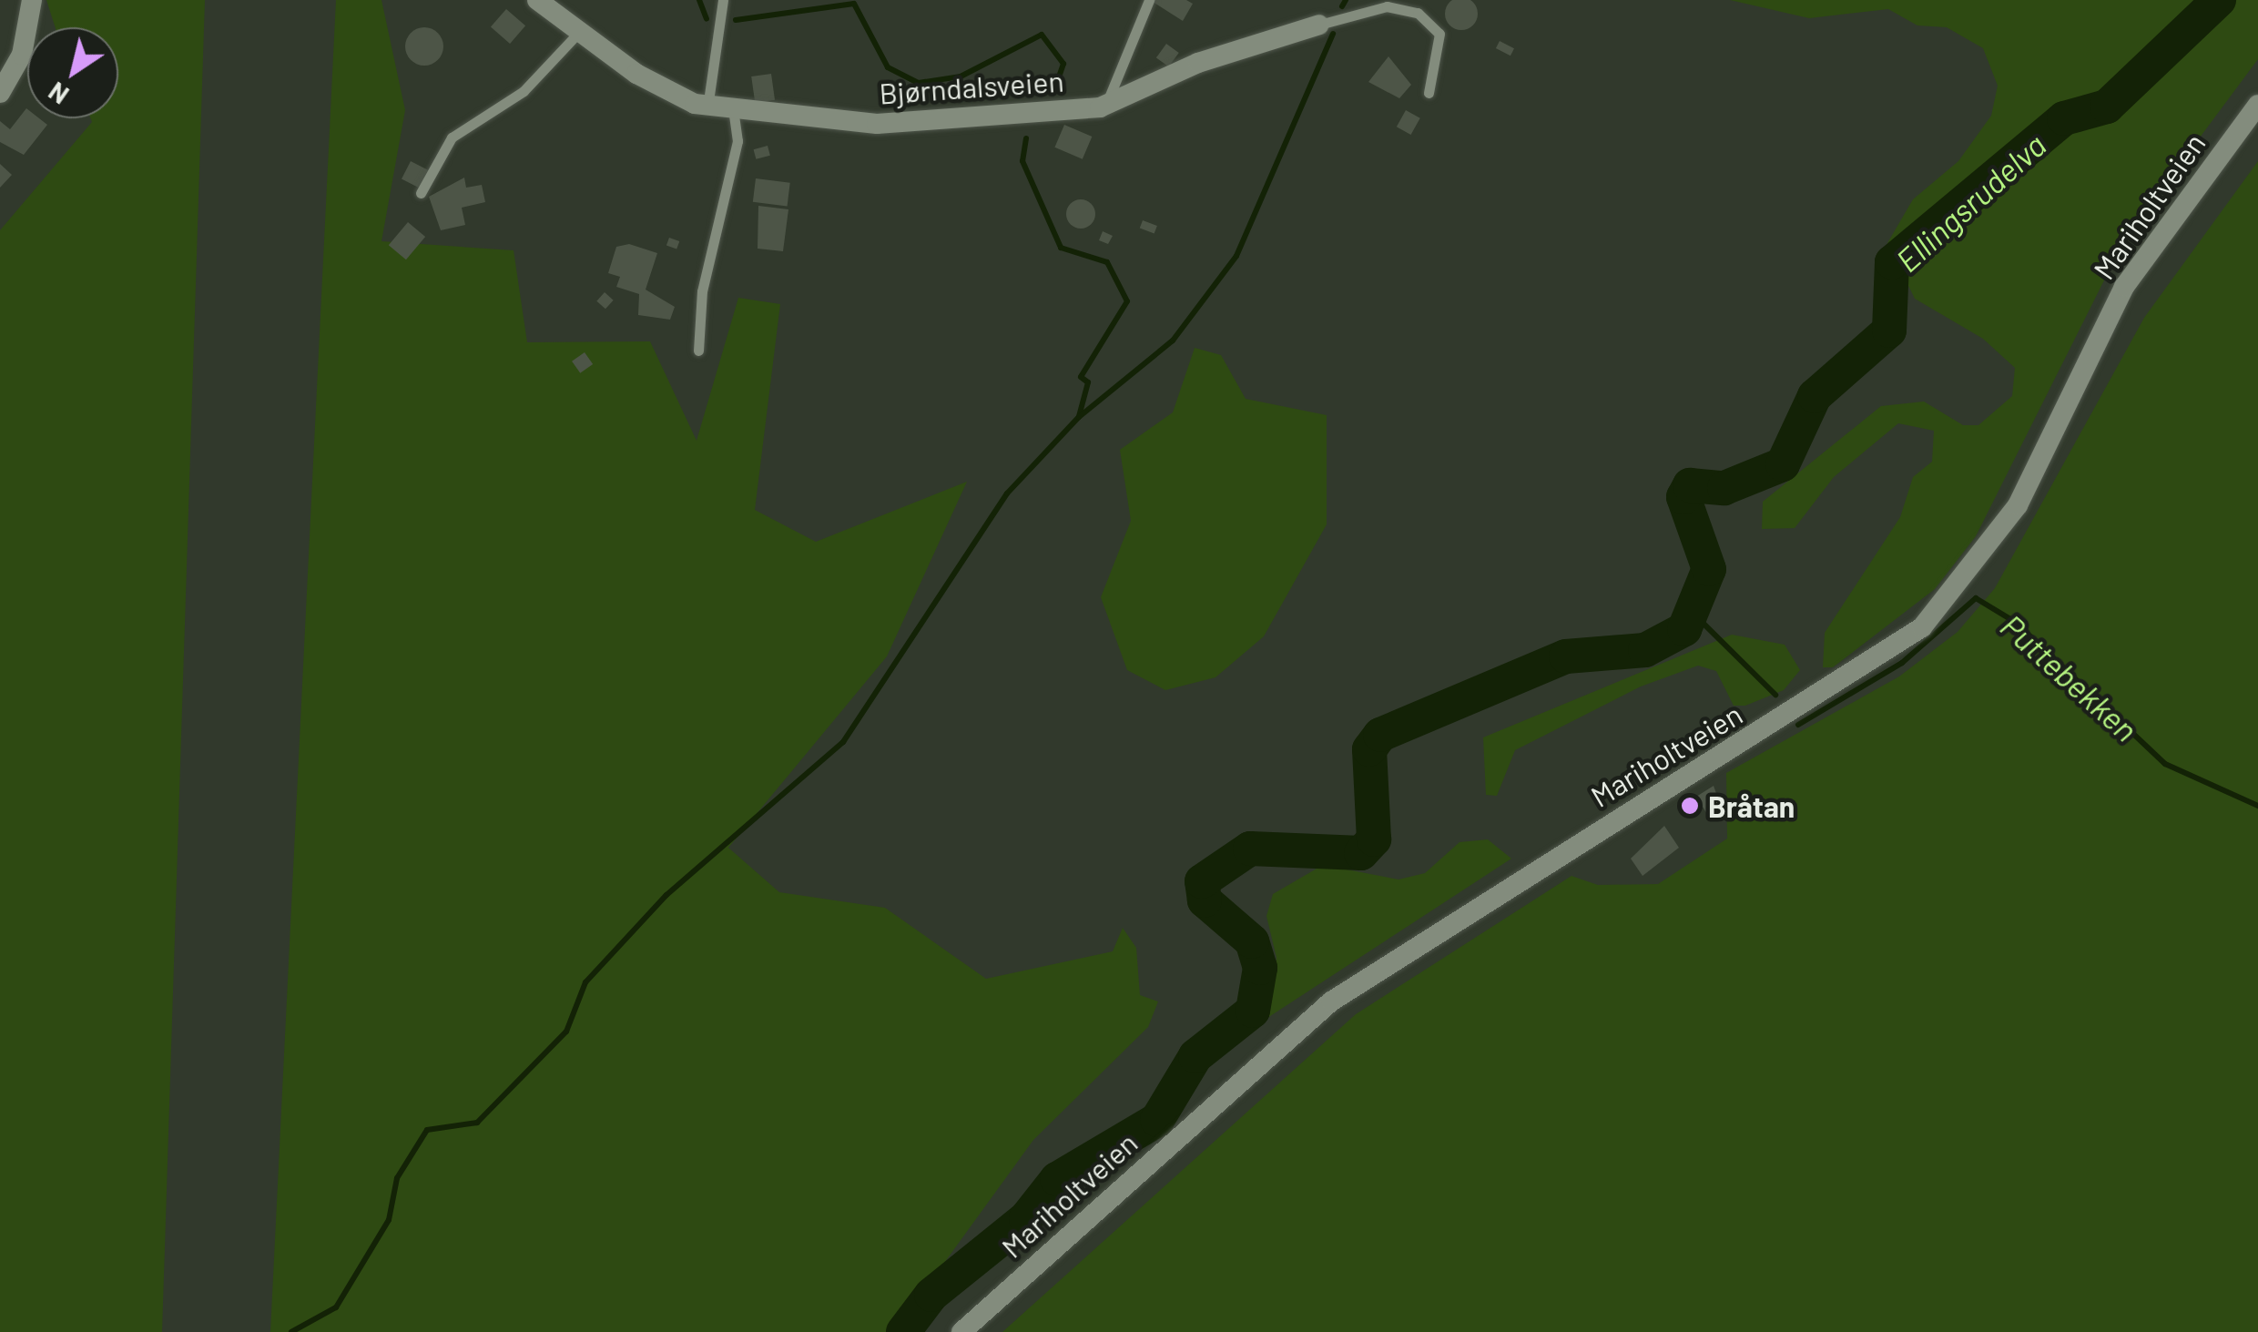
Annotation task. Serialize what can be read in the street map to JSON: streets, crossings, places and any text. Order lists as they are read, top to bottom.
{
  "streets": {
    "street": ["Bjørndalsveien", "Mariholtveien"]
  },
  "water": ["Ellingsrudelva", "Puttebekken"],
  "places": ["Bråtan"],
  "north": "bottom left"
}
